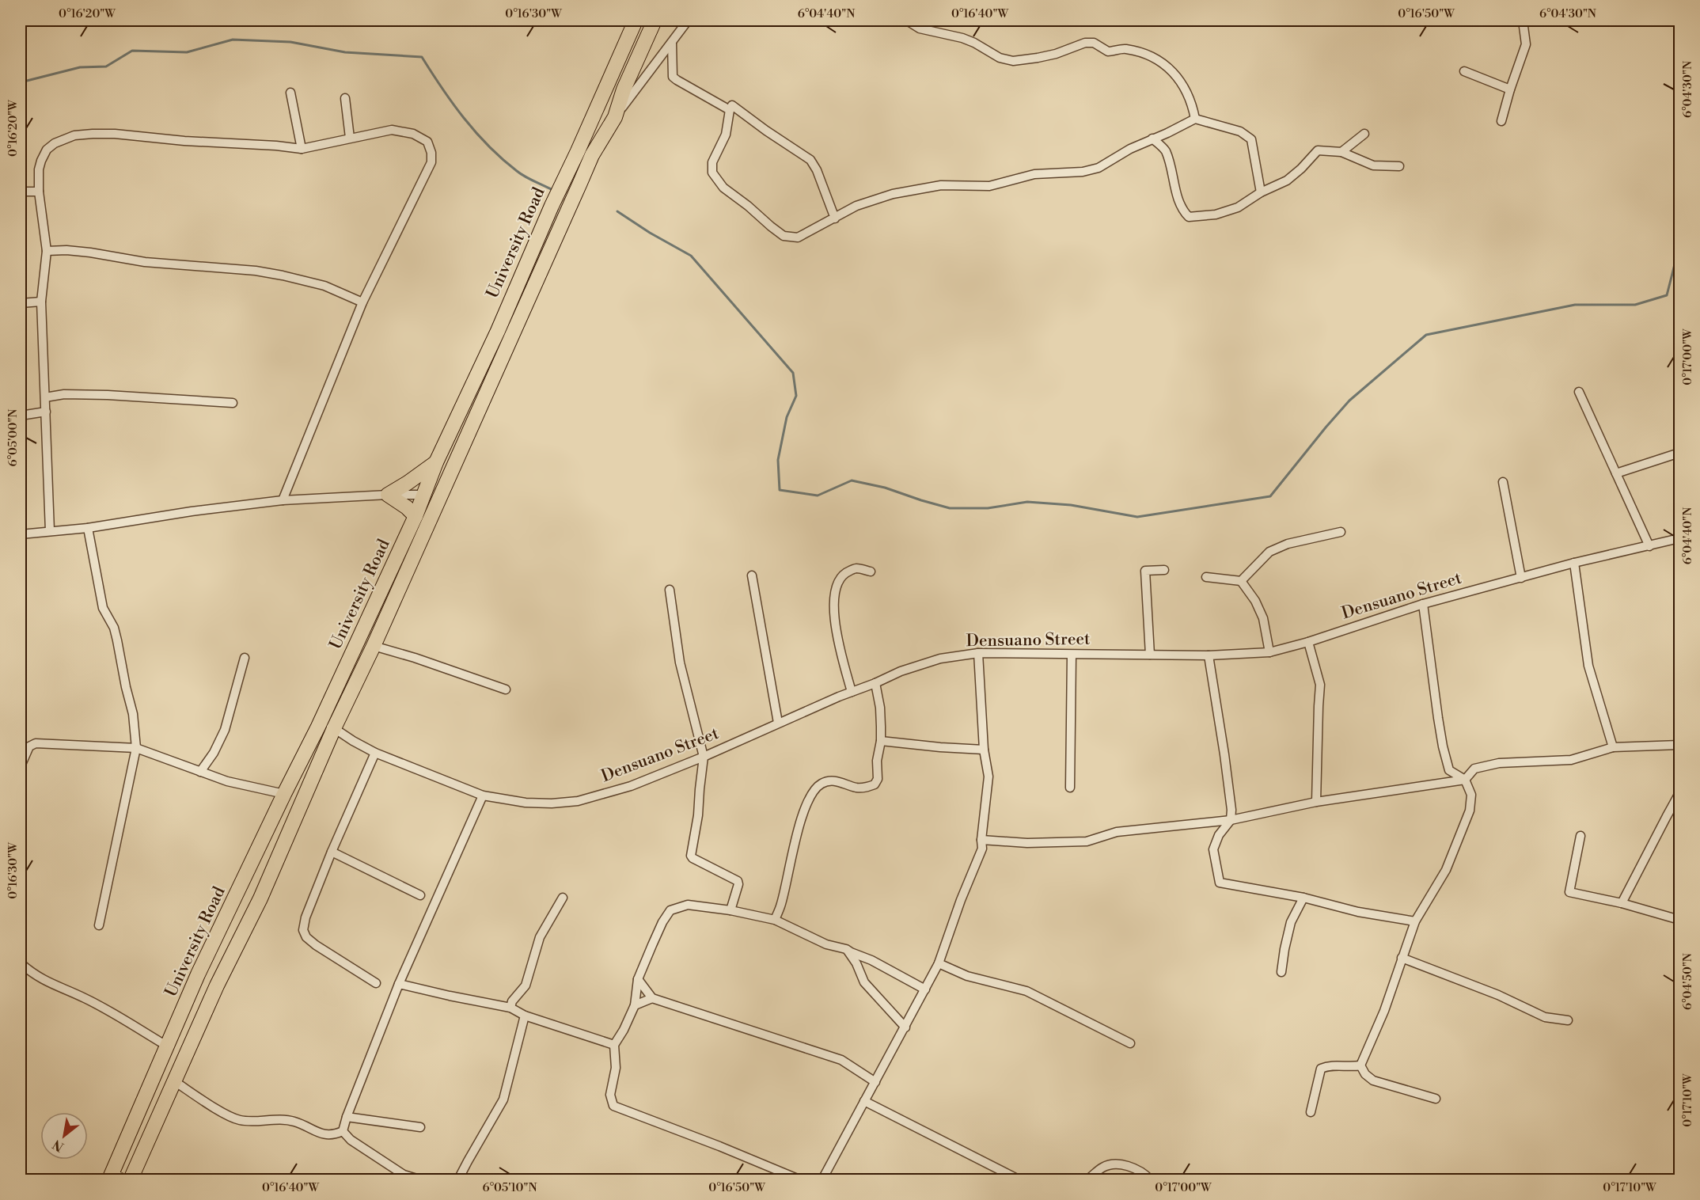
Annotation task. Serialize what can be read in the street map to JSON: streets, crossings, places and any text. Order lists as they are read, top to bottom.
{
  "streets": {
    "highway": ["University Road"],
    "street": ["Densuano Street"]
  },
  "crossings": [
    ["University Road", "Densuano Street"]
  ],
  "north": "bottom left",
  "coordinates": [
    "0°16'20\"W",
    "0°16'30\"W",
    "6°04'40\"N",
    "0°16'40\"W",
    "0°16'50\"W",
    "6°04'30\"N",
    "0°17'00\"W",
    "6°05'00\"N",
    "6°04'50\"N",
    "0°17'10\"W",
    "6°05'10\"N"
  ]
}
